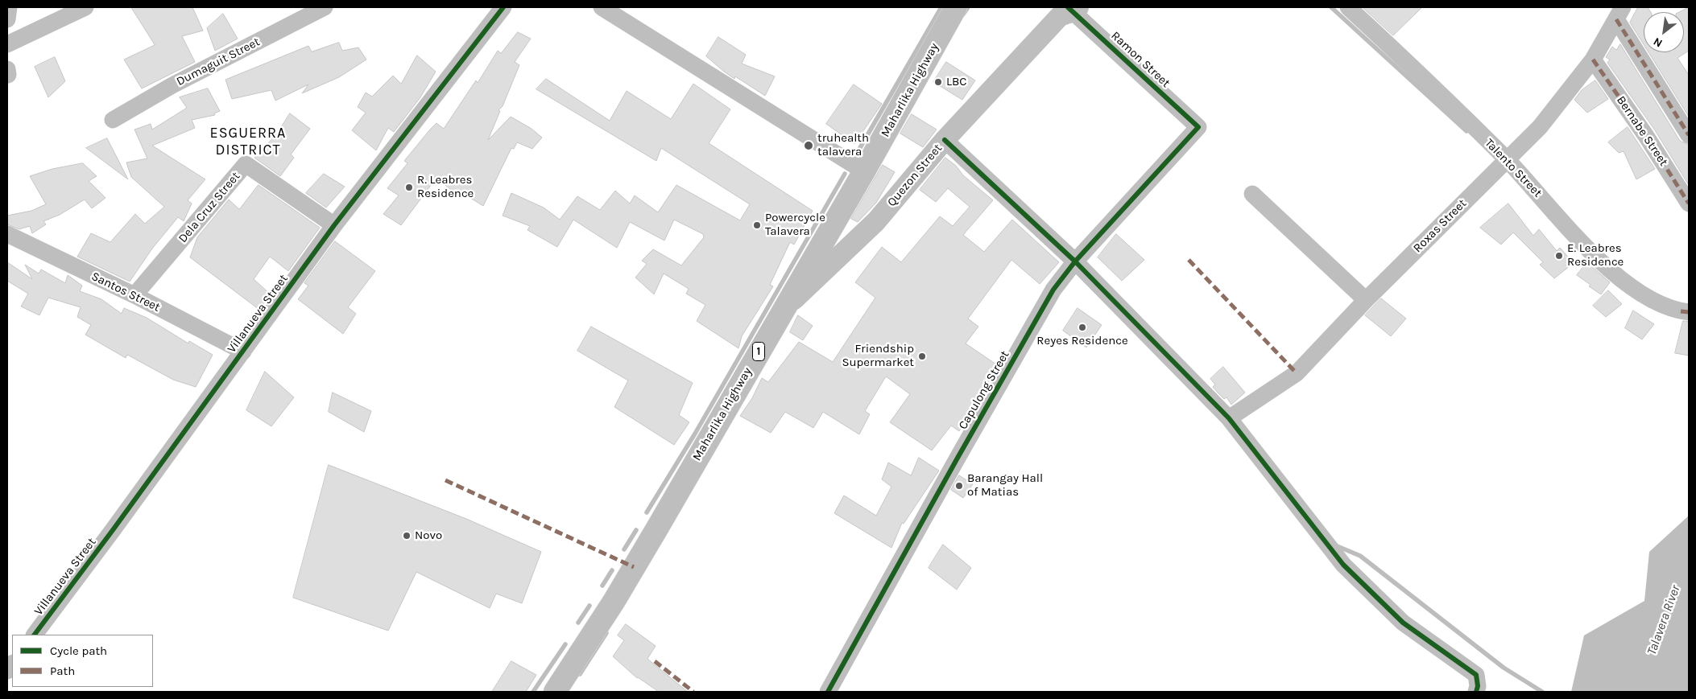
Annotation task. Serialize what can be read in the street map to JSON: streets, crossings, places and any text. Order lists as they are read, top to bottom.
{
  "streets": {
    "main road": ["Maharlika Highway", "1"],
    "street": [
      "Ramon Street",
      "Dumaguit Street",
      "Bernabe Street",
      "Talento Street",
      "Quezon Street",
      "Dela Cruz Street",
      "Roxas Street",
      "Santos Street",
      "Villanueva Street",
      "Capulong Street"
    ]
  },
  "crossings": [
    ["Ramon Street", "Quezon Street"],
    ["Ramon Street", "Capulong Street"],
    ["Maharlika Highway", "Quezon Street"],
    ["Bernabe Street", "Roxas Street"],
    ["Talento Street", "Roxas Street"],
    ["Dela Cruz Street", "Santos Street"],
    ["Dela Cruz Street", "Villanueva Street"],
    ["Santos Street", "Villanueva Street"]
  ],
  "districts": ["ESGUERRA DISTRICT"],
  "water": ["Talavera River"],
  "places": [
    "LBC",
    "truhealth talavera",
    "R. Leabres Residence",
    "Powercycle Talavera",
    "E. Leabres Residence",
    "Reyes Residence",
    "Friendship Supermarket",
    "Barangay Hall of Matias",
    "Novo"
  ],
  "legend": ["Cycle path", "Path"],
  "north": "bottom left"
}
